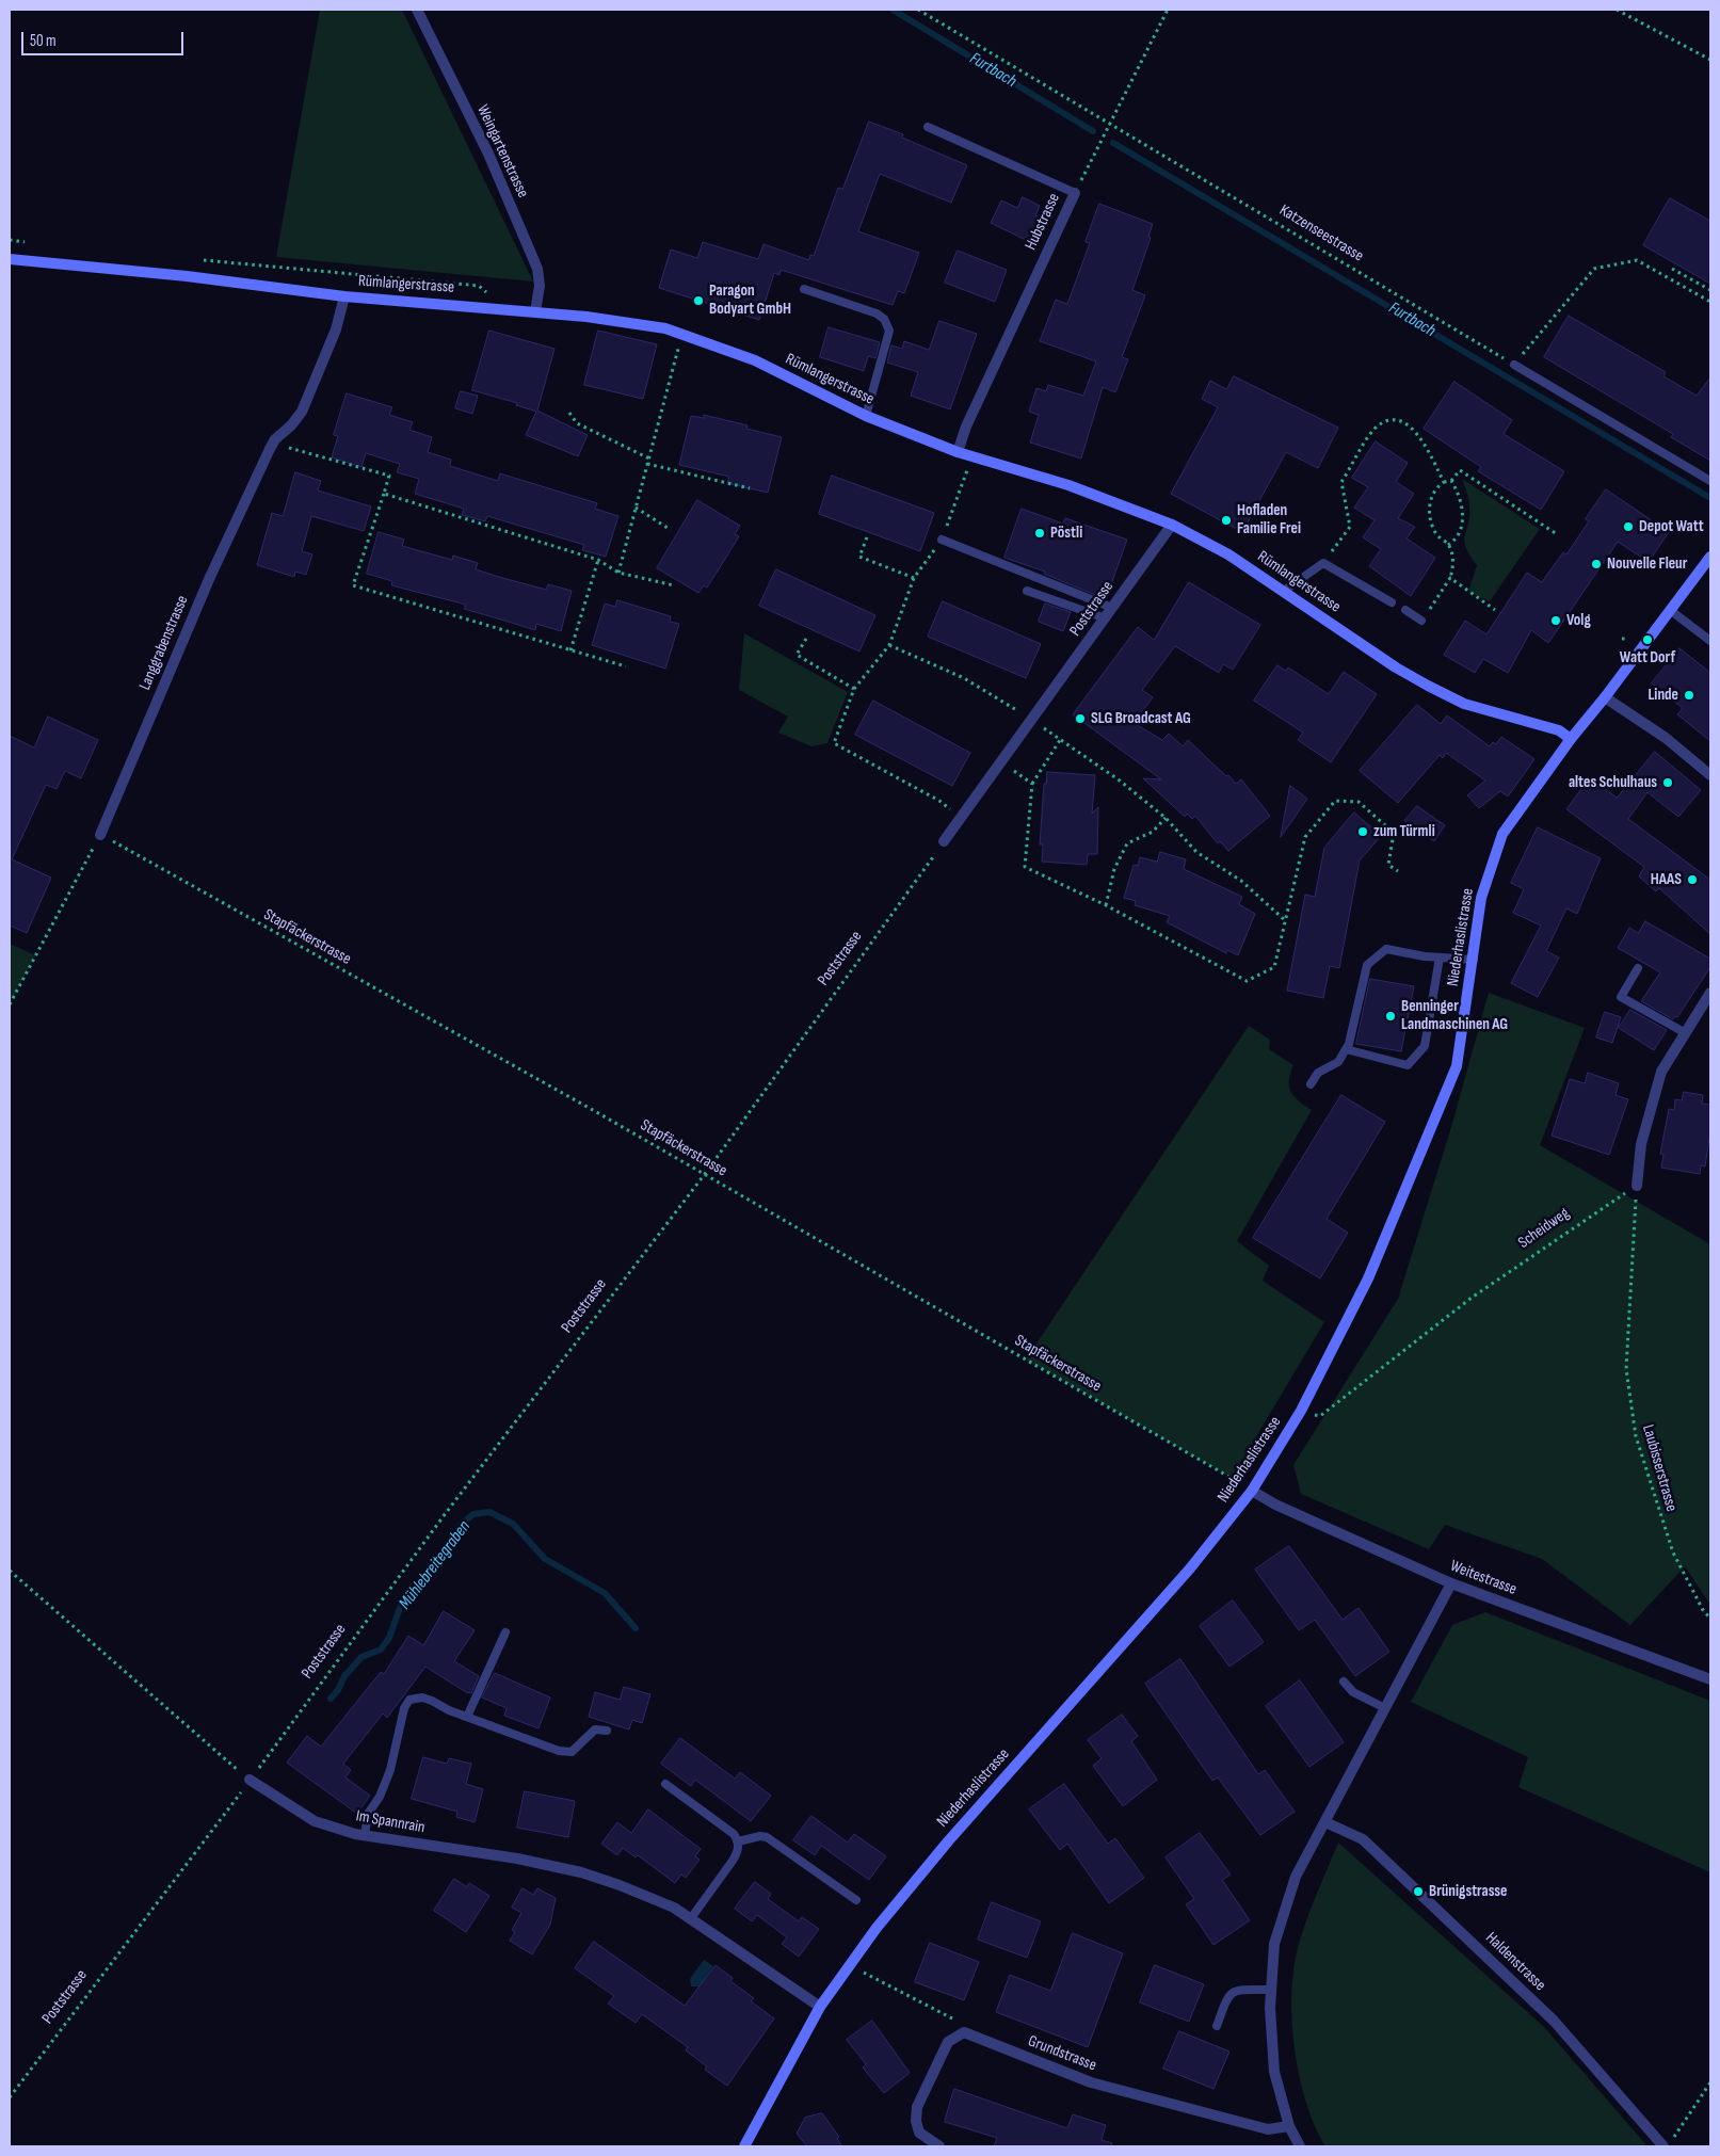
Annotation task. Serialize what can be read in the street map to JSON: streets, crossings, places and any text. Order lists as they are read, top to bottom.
{
  "streets": {
    "street": [
      "Weingartenstrasse",
      "Hubstrasse",
      "Rümlangerstrasse",
      "Poststrasse",
      "Langgrabenstrasse",
      "Niederhaslistrasse",
      "Weitestrasse",
      "Im Spannrain",
      "Haldenstrasse",
      "Grundstrasse"
    ],
    "path": [
      "Katzenseestrasse",
      "Stapfäckerstrasse",
      "Scheidweg",
      "Laubisserstrasse"
    ]
  },
  "crossings": [
    ["Weingartenstrasse", "Rümlangerstrasse"],
    ["Hubstrasse", "Katzenseestrasse"],
    ["Hubstrasse", "Rümlangerstrasse"],
    ["Rümlangerstrasse", "Poststrasse"],
    ["Rümlangerstrasse", "Langgrabenstrasse"],
    ["Rümlangerstrasse", "Niederhaslistrasse"],
    ["Poststrasse", "Stapfäckerstrasse"],
    ["Poststrasse", "Im Spannrain"],
    ["Langgrabenstrasse", "Stapfäckerstrasse"],
    ["Stapfäckerstrasse", "Niederhaslistrasse"],
    ["Stapfäckerstrasse", "Weitestrasse"],
    ["Niederhaslistrasse", "Scheidweg"],
    ["Niederhaslistrasse", "Weitestrasse"],
    ["Niederhaslistrasse", "Im Spannrain"],
    ["Scheidweg", "Laubisserstrasse"]
  ],
  "water": ["Furtbach", "Mühlebreitegraben"],
  "places": [
    "Paragon Bodyart GmbH",
    "Hofladen Familie Frei",
    "Depot Watt",
    "Pöstli",
    "Nouvelle Fleur",
    "Volg",
    "Watt Dorf",
    "Linde",
    "SLG Broadcast AG",
    "altes Schulhaus",
    "zum Türmli",
    "HAAS",
    "Benninger Landmaschinen AG",
    "Brünigstrasse"
  ],
  "scale_bar": "50 m"
}
